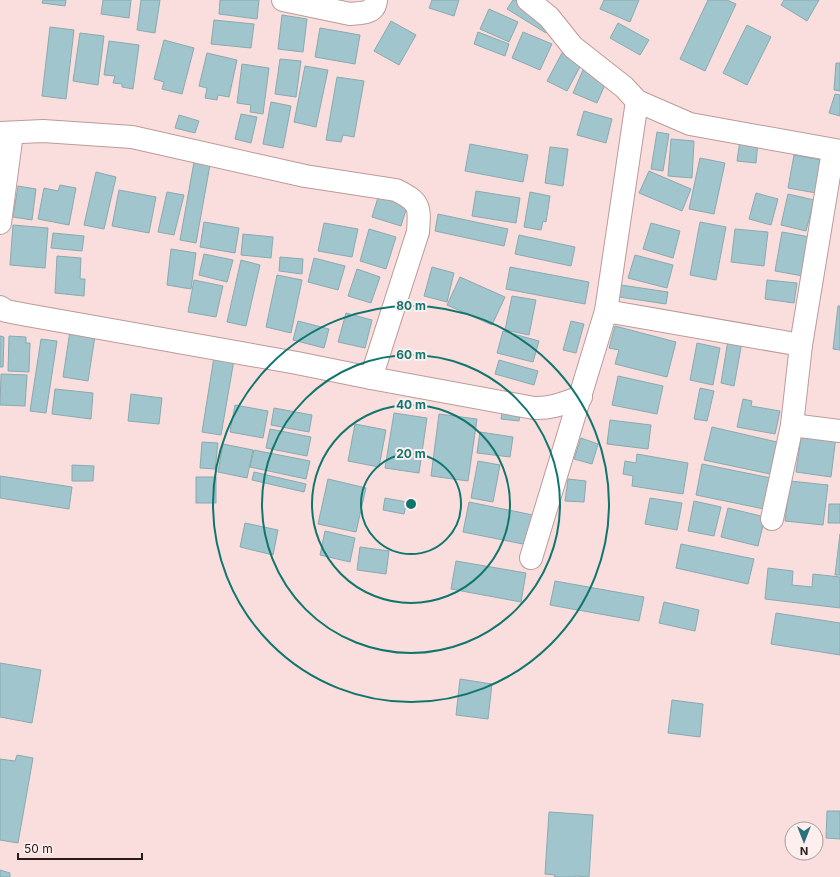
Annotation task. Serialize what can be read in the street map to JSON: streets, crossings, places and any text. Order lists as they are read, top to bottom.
{
  "scale_bar": "50 m",
  "north": "bottom",
  "rings": [
    "80 m",
    "60 m",
    "40 m",
    "20 m"
  ]
}
